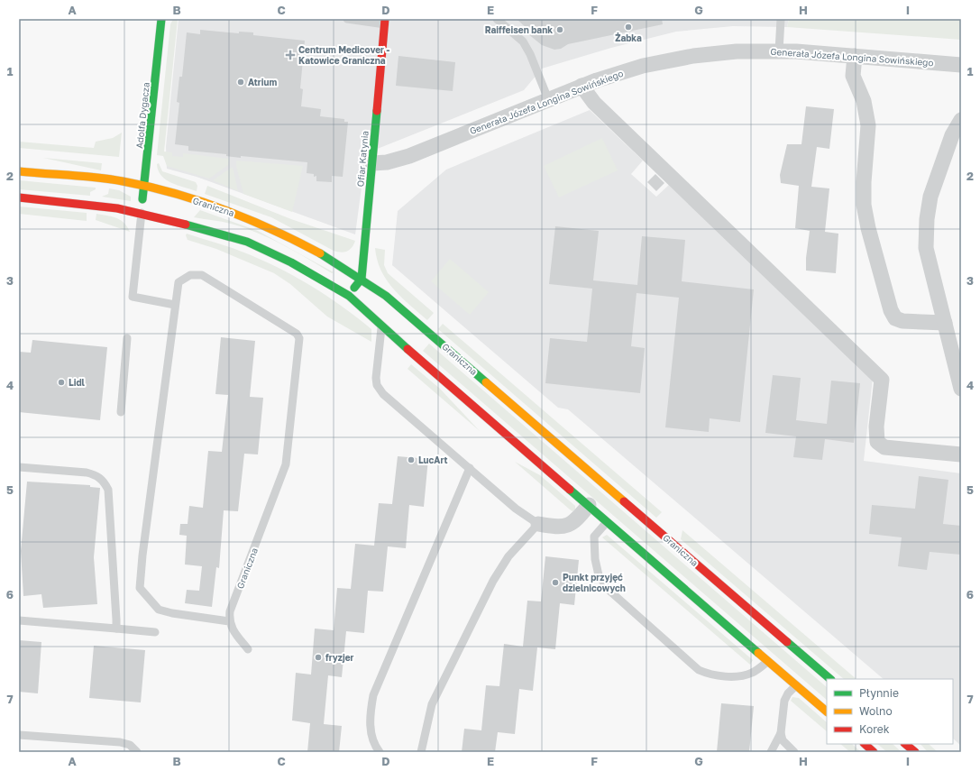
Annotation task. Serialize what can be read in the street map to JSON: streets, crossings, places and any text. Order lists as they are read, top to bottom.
{
  "streets": {
    "street": [
      "Generała Józefa Longina Sowińskiego",
      "Adolfa Dygacza",
      "Ofiar Katynia",
      "Graniczna"
    ]
  },
  "crossings": [
    ["Generała Józefa Longina Sowińskiego", "Ofiar Katynia"],
    ["Adolfa Dygacza", "Graniczna"],
    ["Ofiar Katynia", "Graniczna"]
  ],
  "places": {
    "other": [
      "Żabka",
      "Raiffeisen bank",
      "Atrium",
      "Lidl",
      "LucArt",
      "Punkt przyjęć dzielnicowych",
      "fryzjer"
    ],
    "health": ["Centrum Medicover - Katowice Graniczna"]
  },
  "legend": ["Płynnie", "Wolno", "Korek"],
  "grid": {
    "columns": [
      "A",
      "B",
      "C",
      "D",
      "E",
      "F",
      "G",
      "H",
      "I"
    ],
    "rows": [
      "1",
      "2",
      "3",
      "4",
      "5",
      "6",
      "7"
    ]
  }
}
